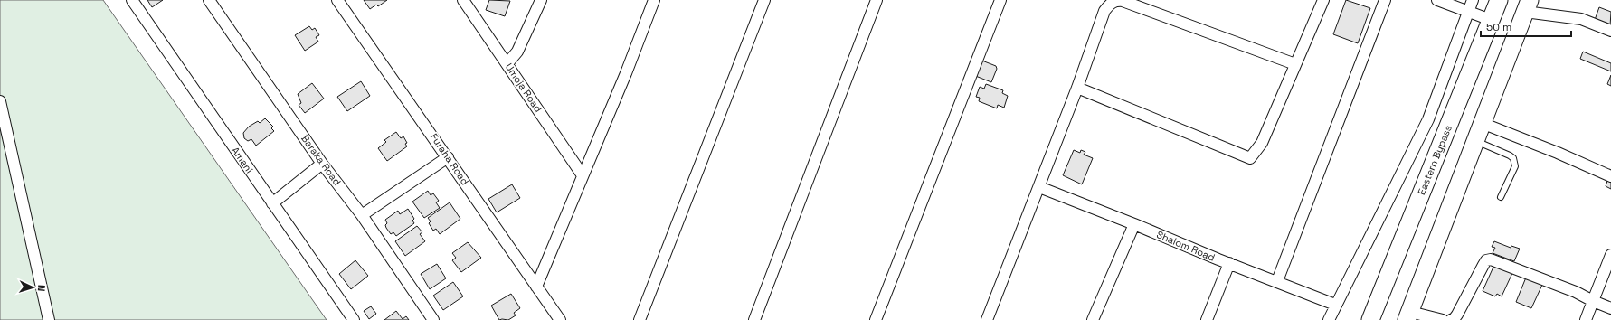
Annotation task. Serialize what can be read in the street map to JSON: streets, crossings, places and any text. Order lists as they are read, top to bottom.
{
  "streets": {
    "main road": ["Eastern Bypass"],
    "street": [
      "Umoja Road",
      "Furaha Road",
      "Amani",
      "Baraka Road",
      "Shalom Road"
    ]
  },
  "scale_bar": "50 m",
  "north": "right"
}
